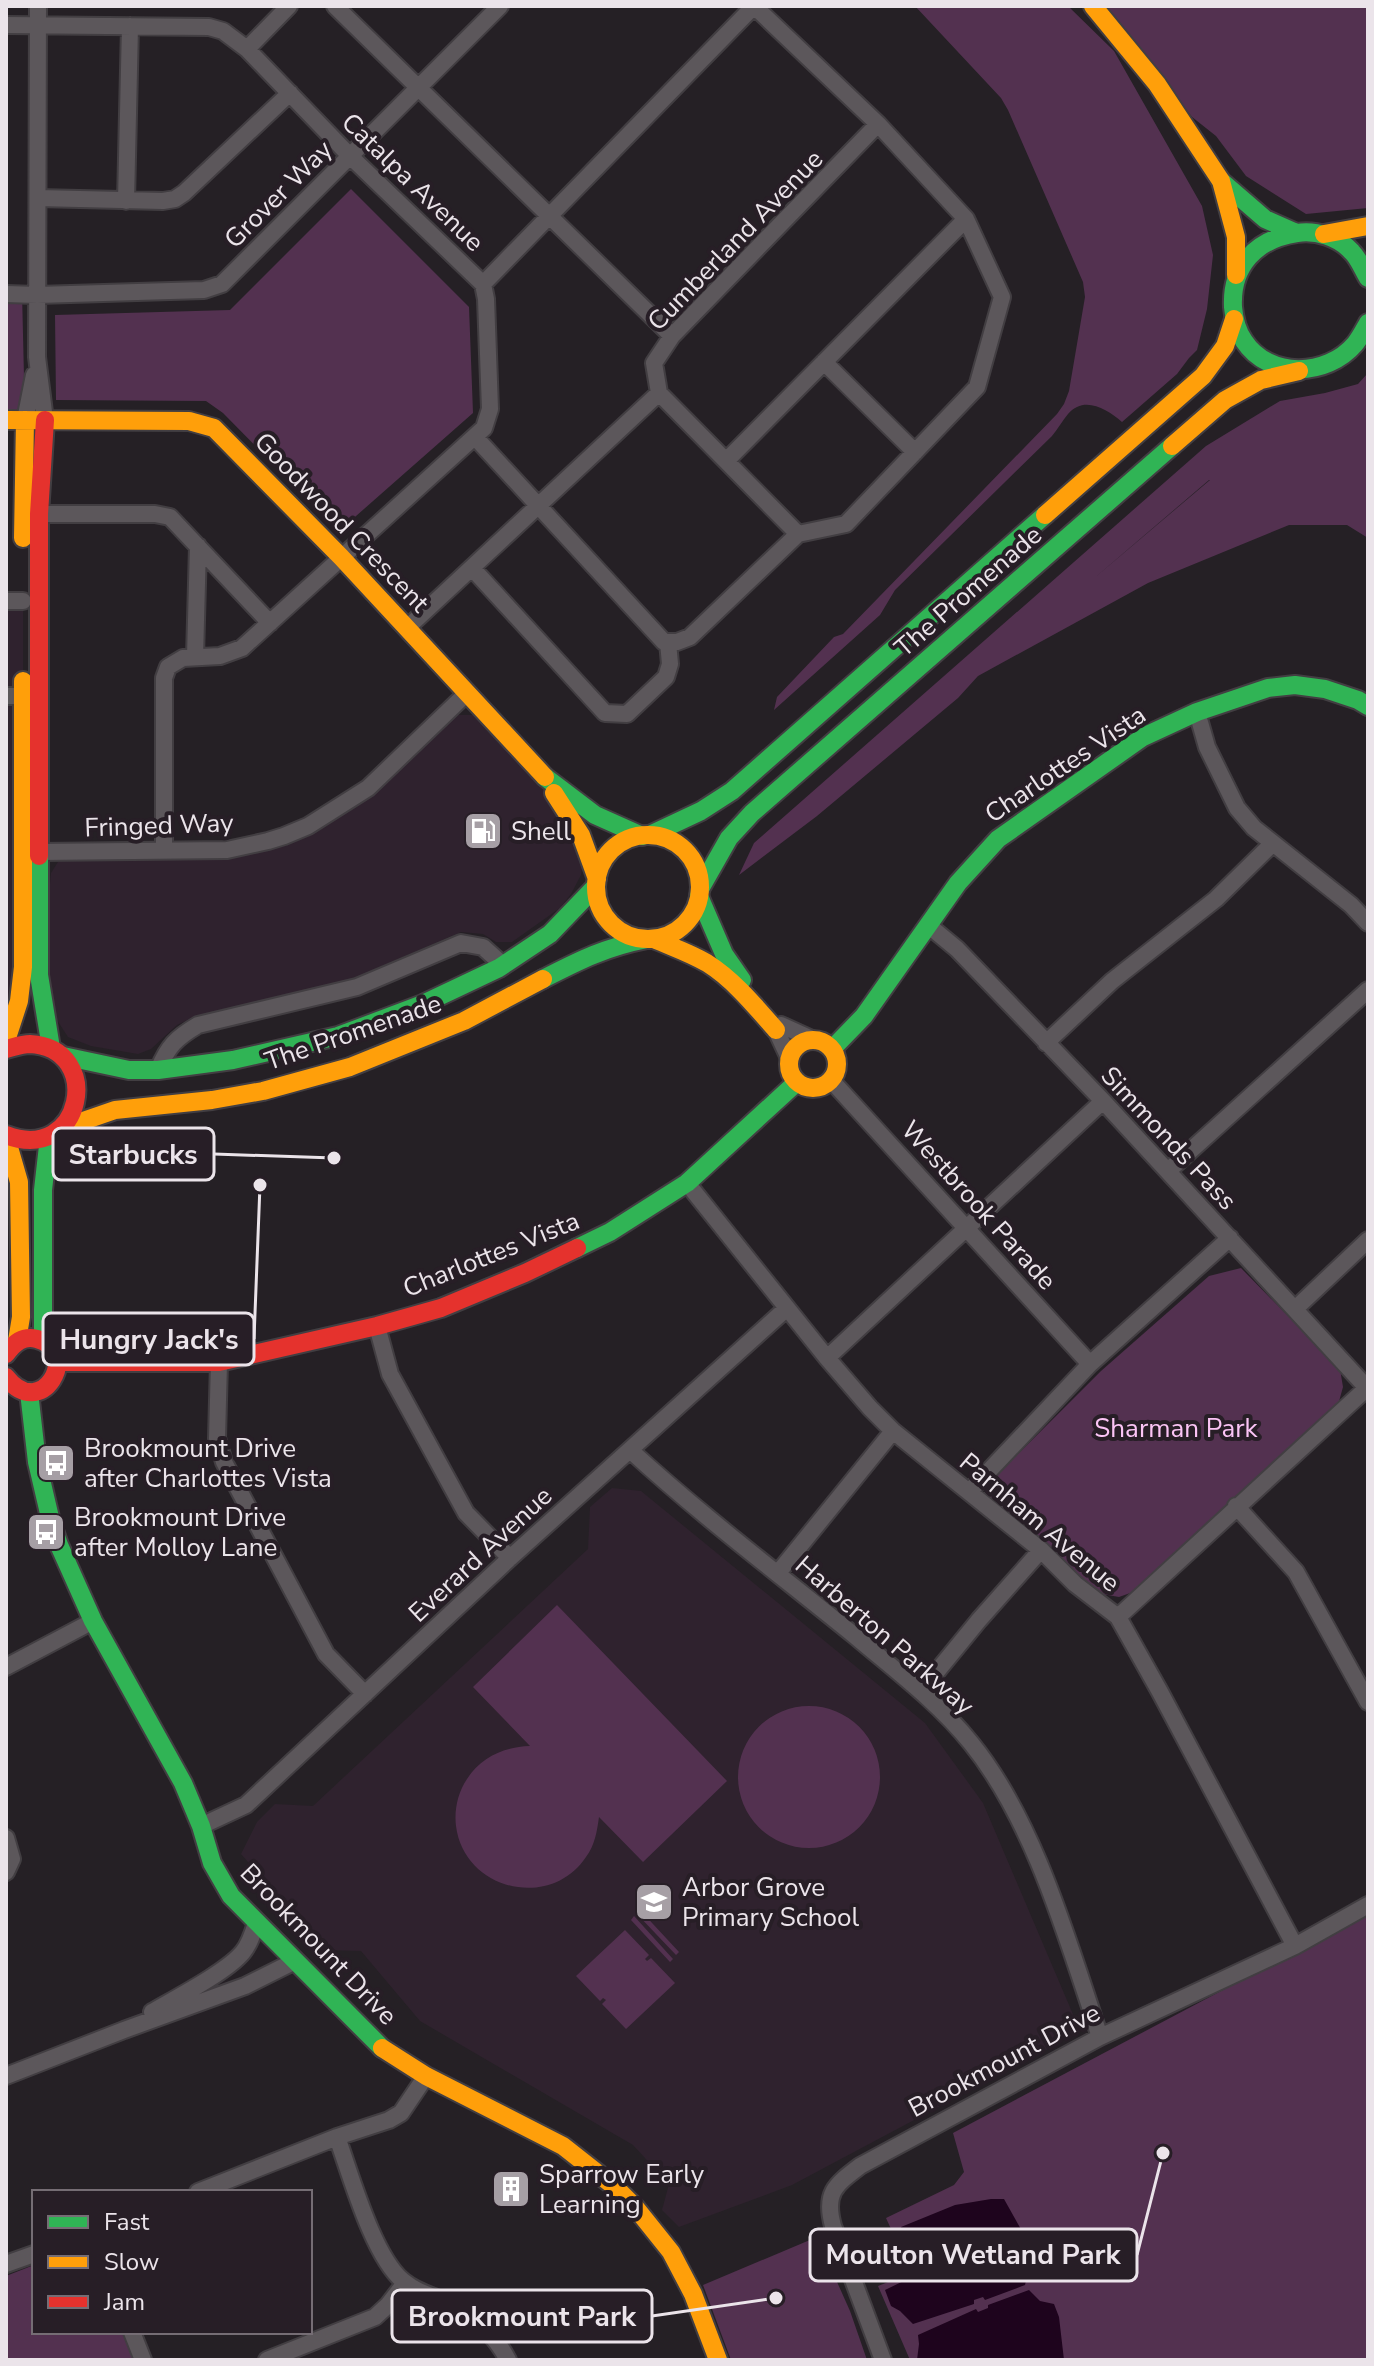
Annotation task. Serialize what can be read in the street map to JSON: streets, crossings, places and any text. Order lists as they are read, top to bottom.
{
  "streets": {
    "street": [
      "Catalpa Avenue",
      "Grover Way",
      "Cumberland Avenue",
      "Goodwood Crescent",
      "The Promenade",
      "Charlottes Vista",
      "Fringed Way",
      "Simmonds Pass",
      "Westbrook Parade",
      "Parnham Avenue",
      "Everard Avenue",
      "Harberton Parkway",
      "Brookmount Drive"
    ]
  },
  "crossings": [
    ["Catalpa Avenue", "Grover Way"],
    ["Catalpa Avenue", "Goodwood Crescent"],
    ["Goodwood Crescent", "The Promenade"],
    ["Goodwood Crescent", "Fringed Way"],
    ["Charlottes Vista", "Simmonds Pass"],
    ["Charlottes Vista", "Westbrook Parade"],
    ["Charlottes Vista", "Parnham Avenue"],
    ["Parnham Avenue", "Everard Avenue"],
    ["Parnham Avenue", "Brookmount Drive"],
    ["Everard Avenue", "Harberton Parkway"],
    ["Everard Avenue", "Brookmount Drive"],
    ["Harberton Parkway", "Brookmount Drive"]
  ],
  "parks": ["Sharman Park"],
  "places": {
    "fuel station": ["Shell"],
    "other": [
      "Starbucks",
      "Hungry Jack's",
      "Moulton Wetland Park",
      "Brookmount Park"
    ],
    "bus stop": ["Brookmount Drive after Charlottes Vista", "Brookmount Drive after Molloy Lane"],
    "school or university": ["Arbor Grove Primary School"],
    "building": ["Sparrow Early Learning"]
  },
  "legend": ["Fast", "Slow", "Jam"]
}
